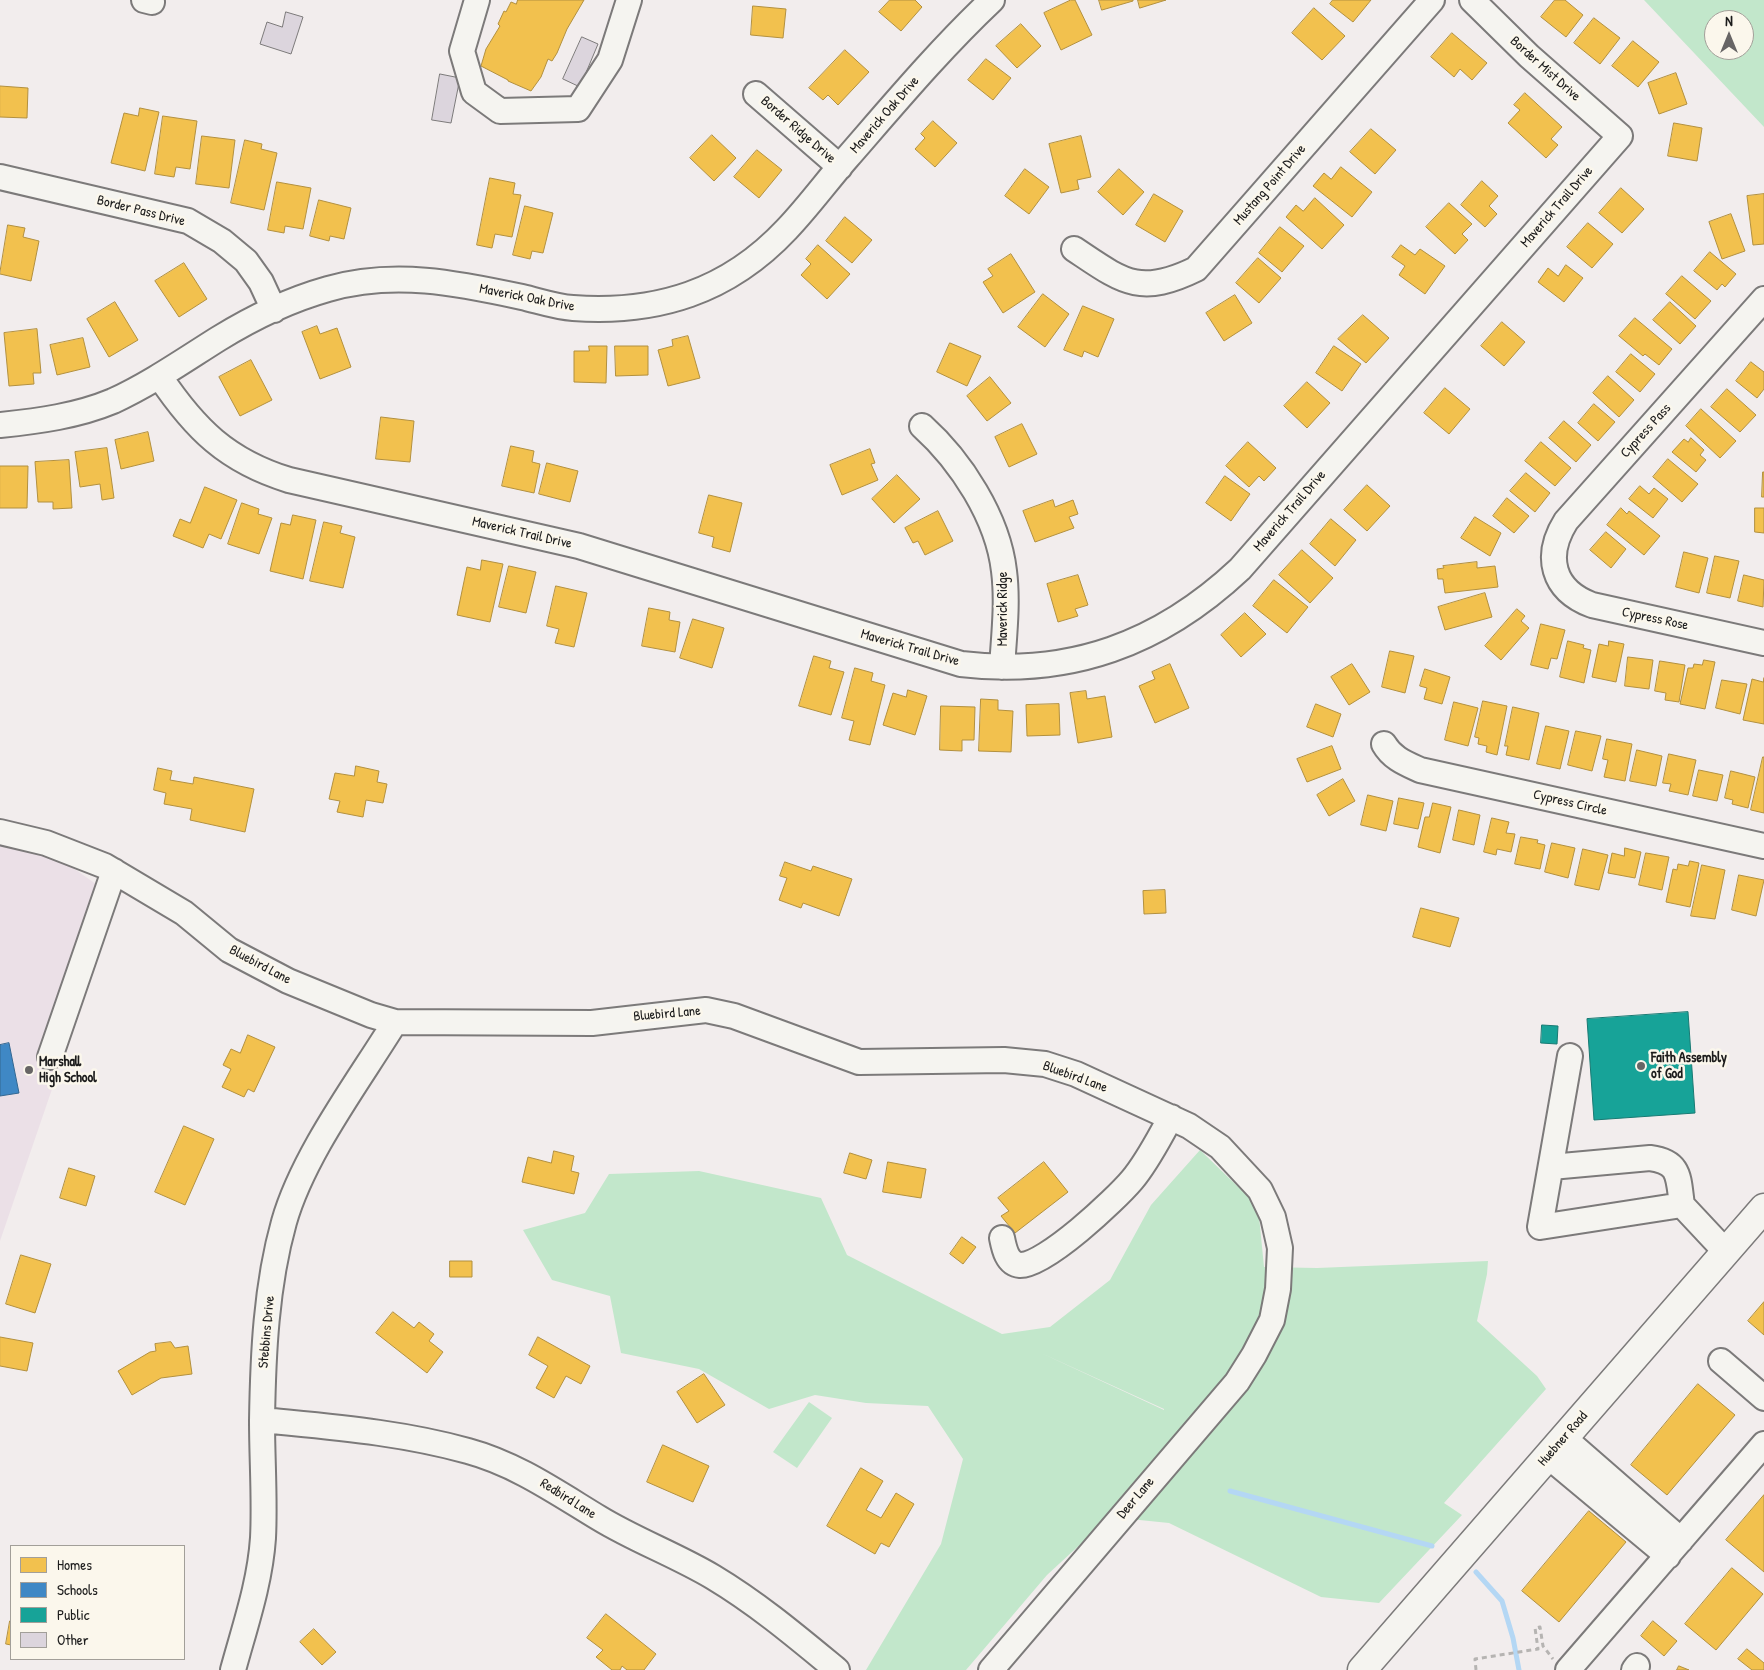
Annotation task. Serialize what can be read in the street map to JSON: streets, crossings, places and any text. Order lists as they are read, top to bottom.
{
  "streets": {
    "main road": ["Huebner Road"],
    "street": [
      "Border Mist Drive",
      "Maverick Oak Drive",
      "Border Ridge Drive",
      "Mustang Point Drive",
      "Maverick Trail Drive",
      "Border Pass Drive",
      "Cypress Pass",
      "Maverick Ridge",
      "Cypress Rose",
      "Cypress Circle",
      "Bluebird Lane",
      "Stebbins Drive",
      "Deer Lane",
      "Redbird Lane"
    ]
  },
  "crossings": [
    ["Border Mist Drive", "Maverick Trail Drive"],
    ["Maverick Oak Drive", "Border Ridge Drive"],
    ["Maverick Oak Drive", "Maverick Trail Drive"],
    ["Maverick Oak Drive", "Border Pass Drive"],
    ["Maverick Trail Drive", "Maverick Ridge"],
    ["Cypress Pass", "Cypress Rose"],
    ["Bluebird Lane", "Stebbins Drive"],
    ["Bluebird Lane", "Deer Lane"],
    ["Stebbins Drive", "Redbird Lane"]
  ],
  "places": ["Faith Assembly of God", "Marshall High School"],
  "legend": [
    "Homes",
    "Schools",
    "Public",
    "Other"
  ],
  "north": "top"
}
